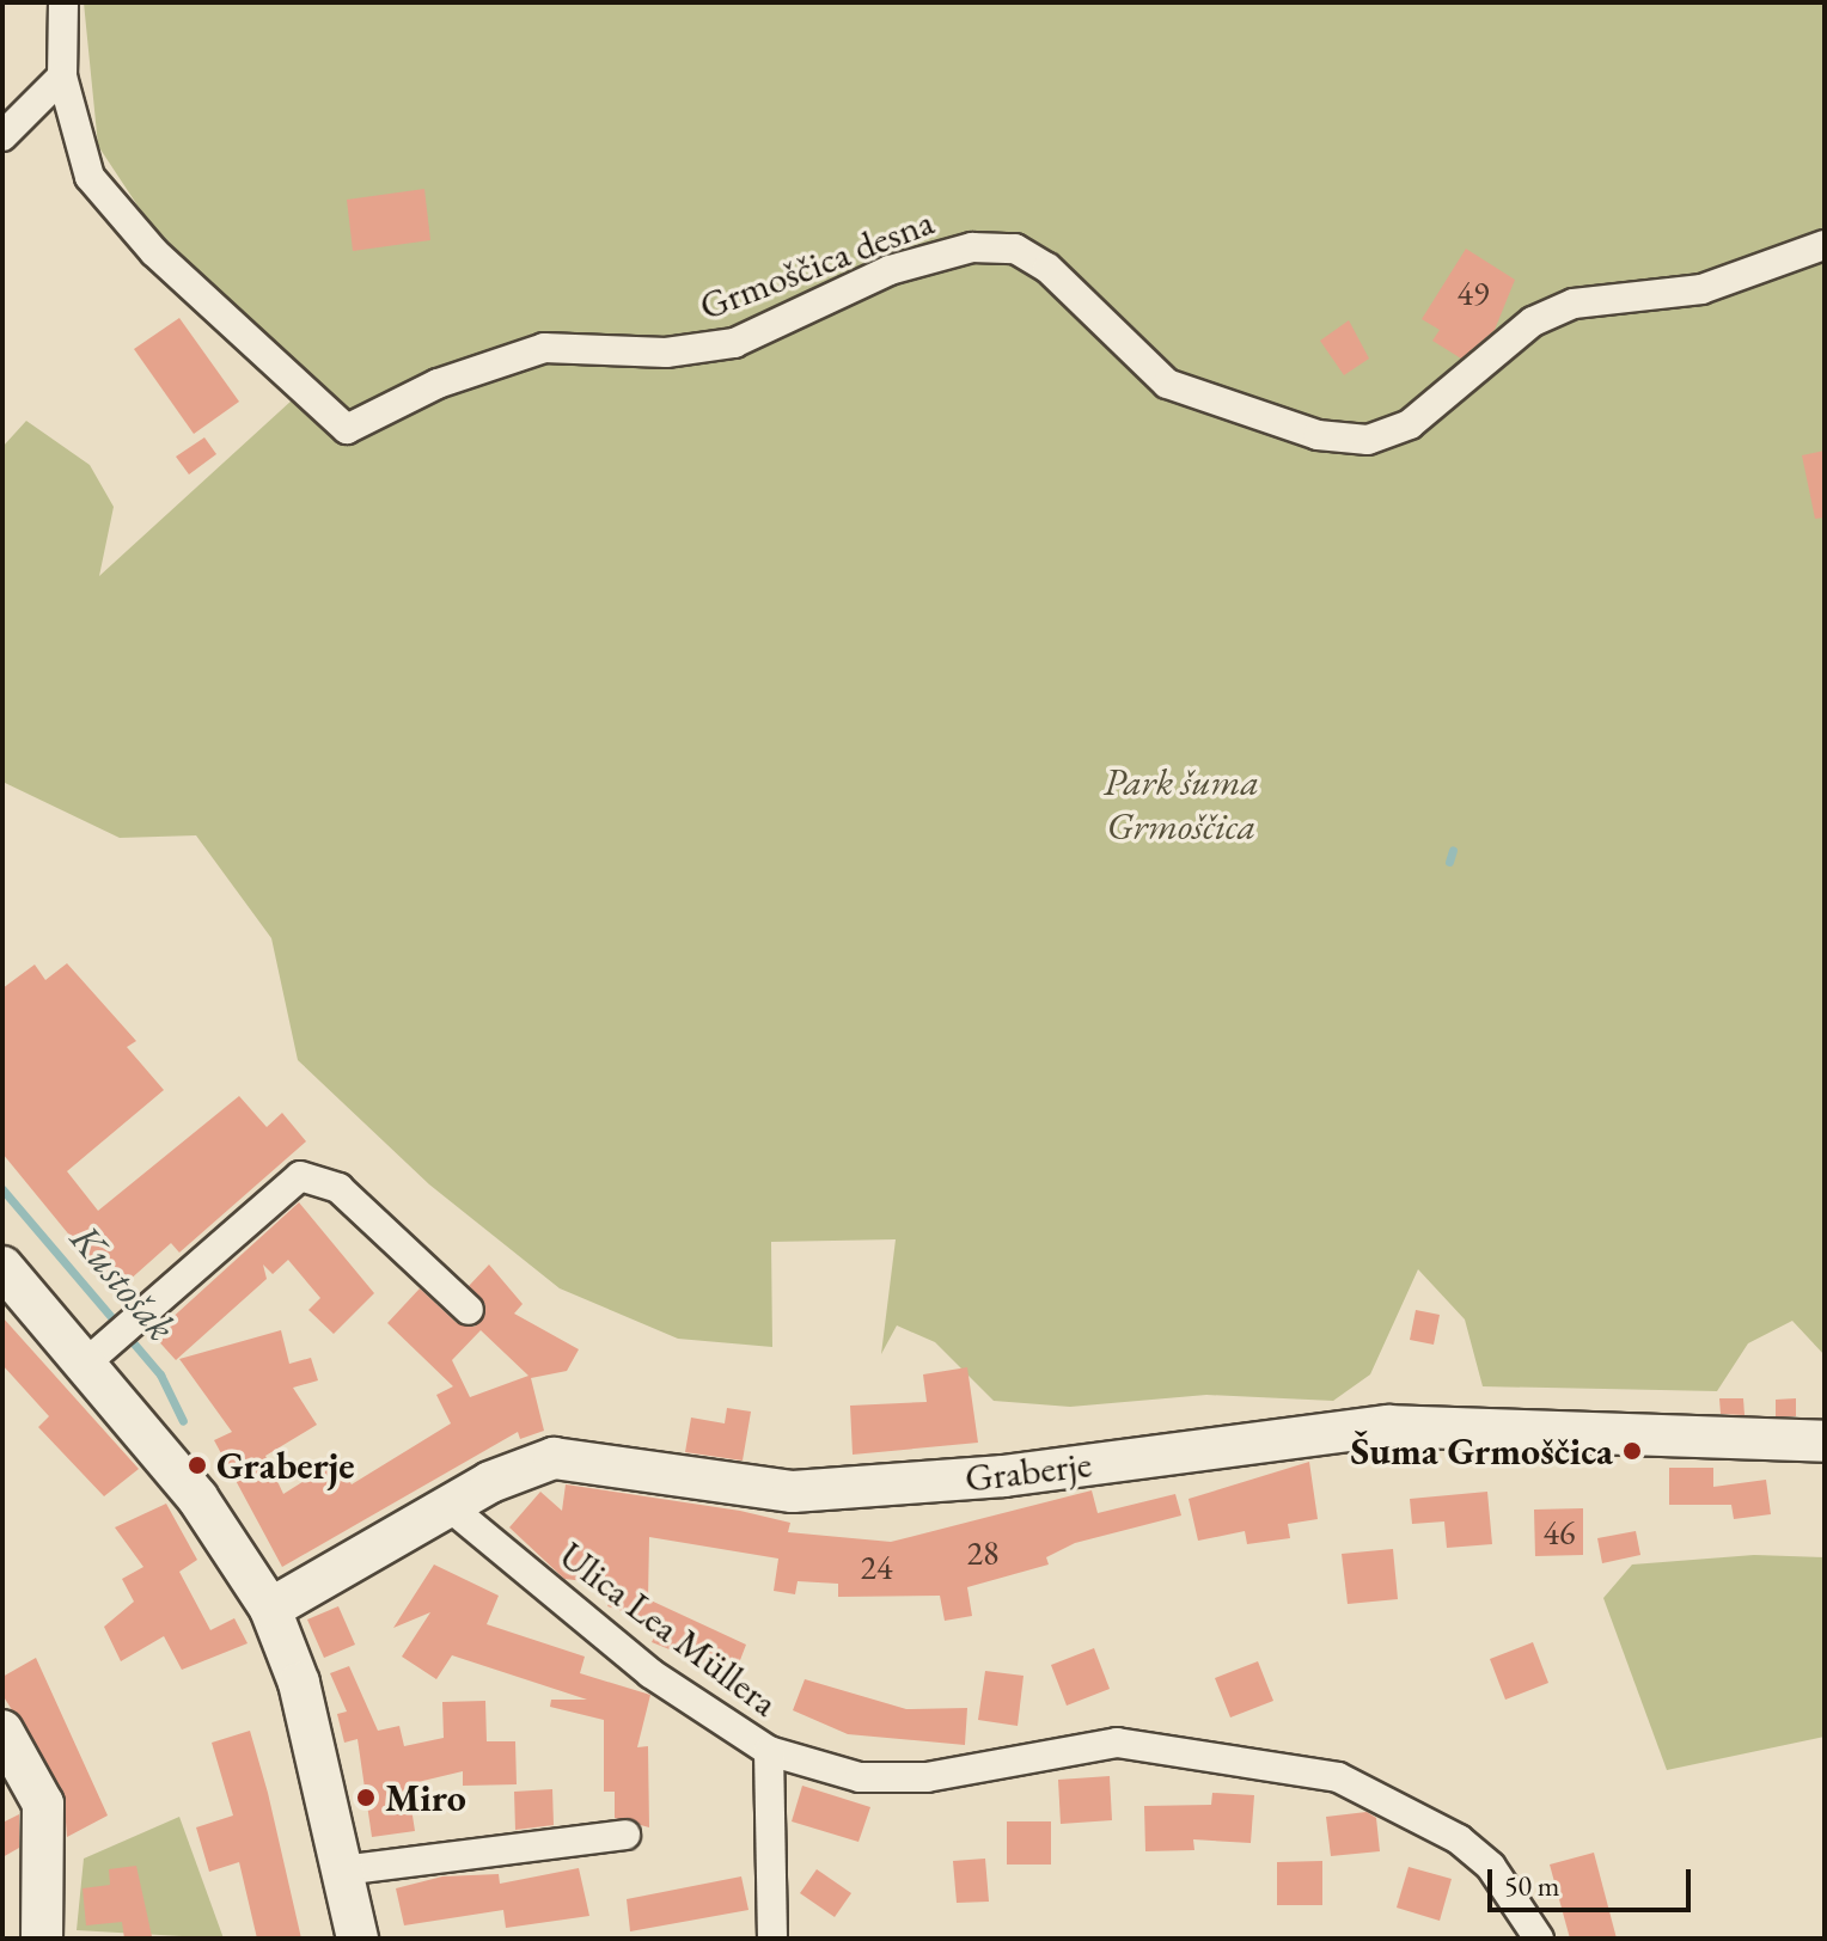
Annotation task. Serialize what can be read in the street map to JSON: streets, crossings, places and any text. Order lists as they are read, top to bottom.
{
  "streets": {
    "street": ["Grmoščica desna", "Graberje", "Ulica Lea Müllera"]
  },
  "crossings": [
    ["Graberje", "Ulica Lea Müllera"]
  ],
  "water": ["Kustošak"],
  "parks": ["Park šuma Grmoščica"],
  "places": ["Šuma Grmoščica", "Graberje", "Miro"],
  "house_numbers": [
    "49",
    "46",
    "28",
    "24"
  ],
  "scale_bar": "50 m"
}
